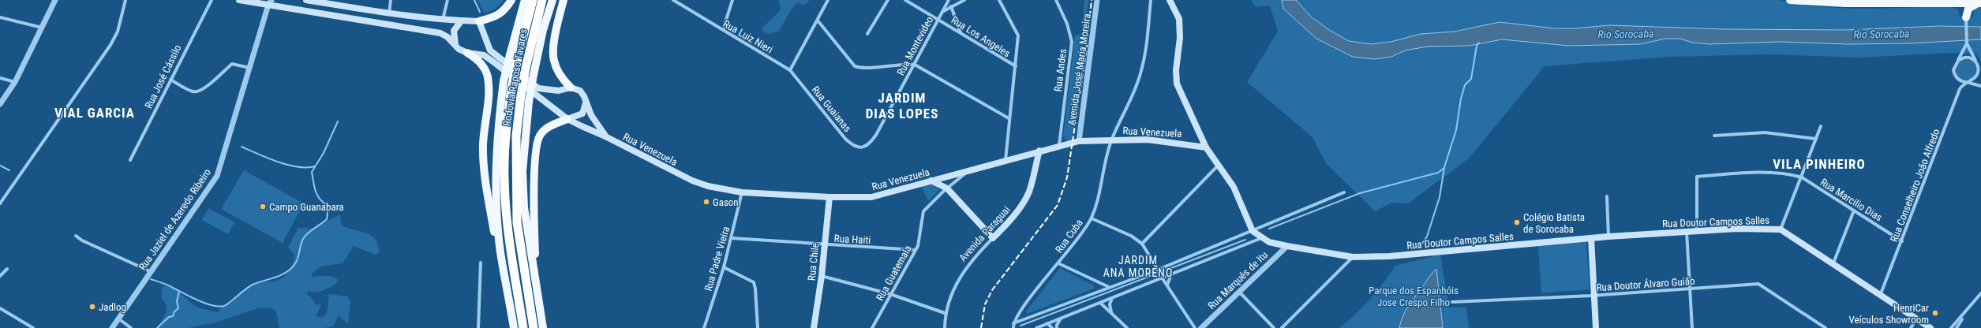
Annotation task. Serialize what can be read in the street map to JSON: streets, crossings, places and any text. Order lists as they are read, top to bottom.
{
  "streets": {
    "highway": ["Rodovia Raposo Tavares"],
    "main road": [
      "Rua Venezuela",
      "Rua Doutor Campos Salles",
      "Avenida Paraguai",
      "Rua Chile"
    ],
    "street": [
      "Rua Luiz Nieri",
      "Rua Los Angeles",
      "Rua Montevideo",
      "Avenida José Maria Moreira",
      "Rua Andes",
      "Rua José Cássilo",
      "Rua Guaianas",
      "Rua Conselheiro João Alfredo",
      "Rua Marcilio Dias",
      "Rua Jaziel de Azeredo Ribeiro",
      "Rua Cuba",
      "Rua Haiti",
      "Rua Padre Vieira",
      "Rua Guatemala",
      "Rua Marquês de Itu",
      "Rua Doutor Álvaro Guião"
    ]
  },
  "crossings": [
    ["Rua Luiz Nieri", "Rua Guaianas"],
    ["Rua Los Angeles", "Rua Montevideo"],
    ["Rua Montevideo", "Rua Guaianas"],
    ["Avenida José Maria Moreira", "Rua Venezuela"],
    ["Rua Andes", "Rua Venezuela"],
    ["Rua Venezuela", "Rua Jaziel de Azeredo Ribeiro"],
    ["Rua Venezuela", "Rua Doutor Campos Salles"],
    ["Rua Venezuela", "Avenida Paraguai"],
    ["Rua Venezuela", "Rua Cuba"],
    ["Rua Venezuela", "Rua Padre Vieira"],
    ["Rua Venezuela", "Rua Chile"],
    ["Rua Venezuela", "Rua Guatemala"],
    ["Rua Conselheiro João Alfredo", "Rua Marcilio Dias"],
    ["Rua Conselheiro João Alfredo", "Rua Doutor Campos Salles"],
    ["Rua Marcilio Dias", "Rua Doutor Campos Salles"],
    ["Rua Doutor Campos Salles", "Rua Marquês de Itu"],
    ["Rua Haiti", "Rua Padre Vieira"],
    ["Rua Haiti", "Rua Chile"],
    ["Rua Haiti", "Rua Guatemala"]
  ],
  "districts": [
    "JARDIM DIAS LOPES",
    "VIAL GARCIA",
    "VILA PINHEIRO",
    "JARDIM ANA MORENO"
  ],
  "water": ["Rio Sorocaba"],
  "parks": ["Parque dos Espanhóis Jose Crespo Filho"],
  "places": [
    "Gason",
    "Campo Guanabara",
    "Colégio Batista de Sorocaba",
    "Jadlog",
    "HenriCar Veículos Showroom"
  ]
}
